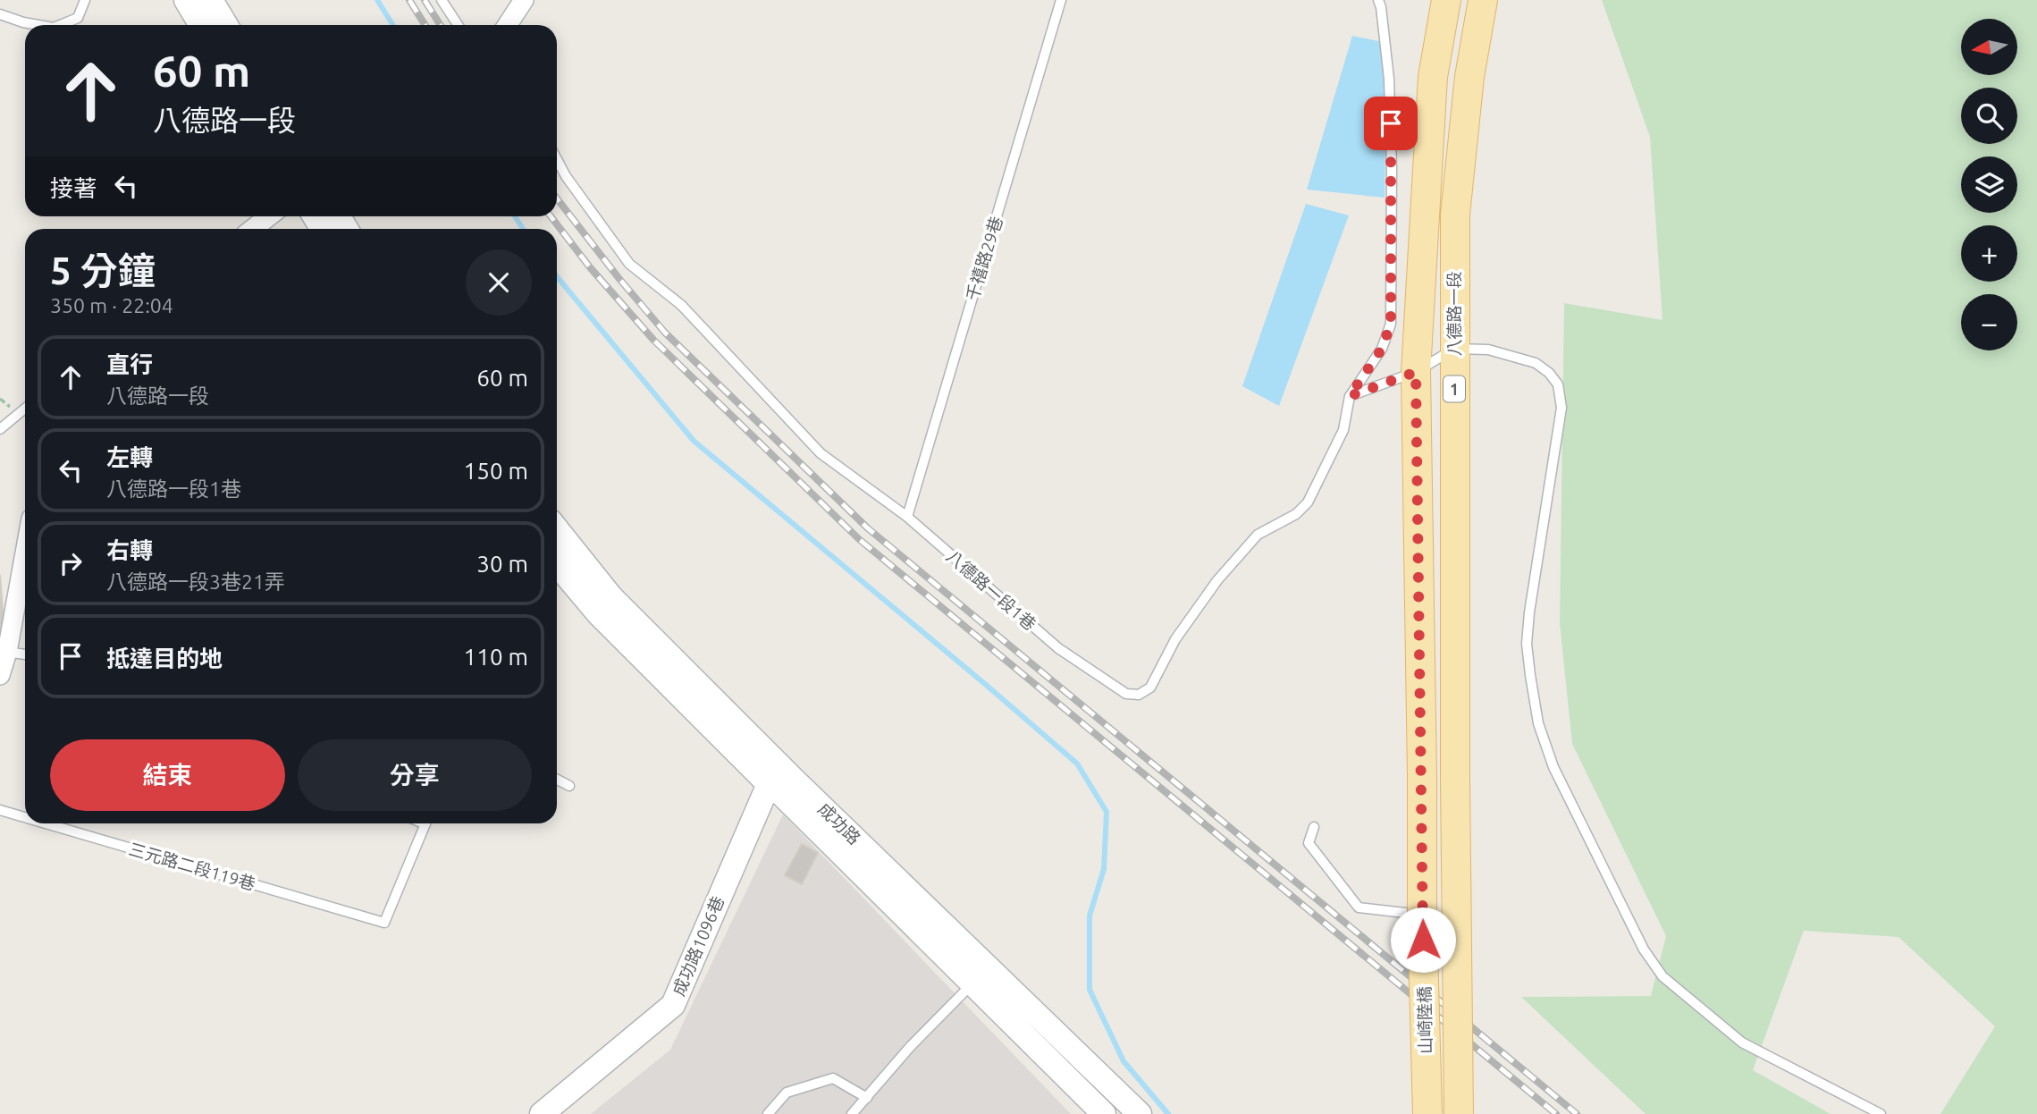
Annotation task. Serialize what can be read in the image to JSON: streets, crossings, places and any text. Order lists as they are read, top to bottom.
{
  "streets": {
    "main road": ["八德路一段", "1", "山崎陸橋"],
    "street": ["成功路", "成功路1096巷"],
    "lane": ["千禧路29巷", "八德路一段1巷", "三元路二段119巷"]
  },
  "crossings": [
    ["千禧路29巷", "八德路一段1巷"],
    ["八德路一段", "山崎陸橋"],
    ["成功路", "成功路1096巷"]
  ],
  "north": "left",
  "page": {
    "map_buttons": ["+", "−"],
    "turn": ["60 m", "八德路一段"],
    "then": "接著",
    "heading": ["5 分鐘", "350 m · 22:04"],
    "list": [
      {
        "name": "直行",
        "note": "八德路一段",
        "value": "60 m"
      },
      {
        "name": "左轉",
        "note": "八德路一段1巷",
        "value": "150 m"
      },
      {
        "name": "右轉",
        "note": "八德路一段3巷21弄",
        "value": "30 m"
      },
      {
        "name": "抵達目的地",
        "value": "110 m"
      }
    ],
    "buttons": ["結束", "分享"]
  }
}
